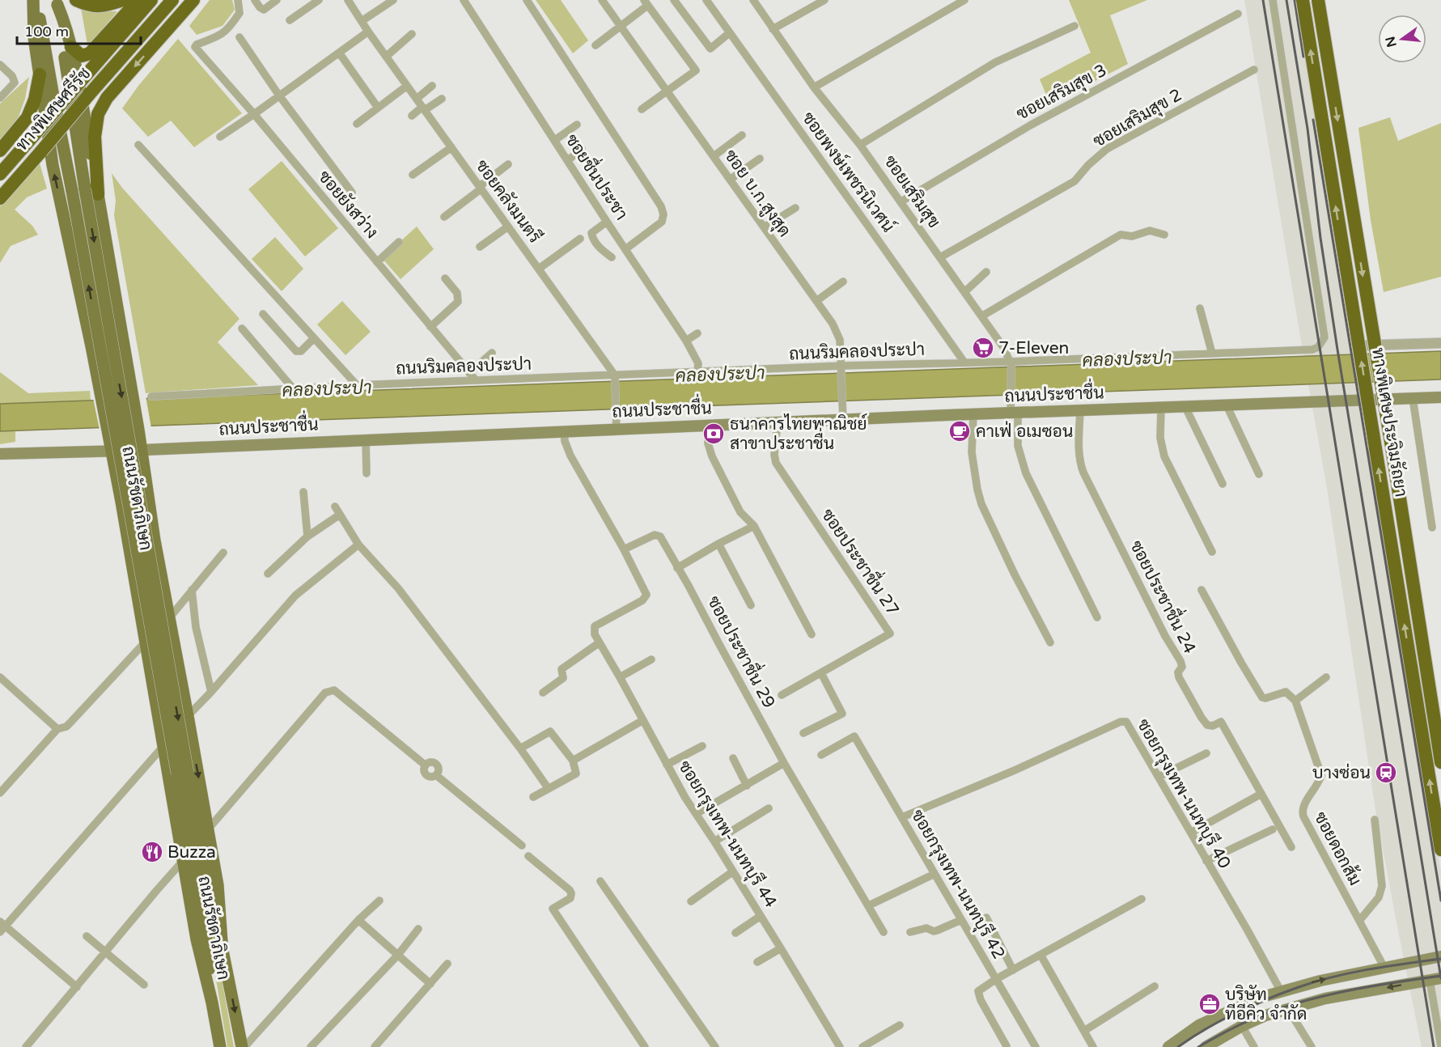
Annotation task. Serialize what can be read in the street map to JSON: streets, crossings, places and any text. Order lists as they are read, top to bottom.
{
  "streets": {
    "highway": ["ทางพิเศษศรีรัช", "ทางพิเศษประจิมรัถยา"],
    "main road": ["ถนนประชาชื่น", "ถนนรัชดาภิเษก"],
    "street": [
      "ซอยเสริมสุข 3",
      "ซอยเสริมสุข 2",
      "ซอยพงษ์เพชรนิเวศน์",
      "ซอยชื่นประชา",
      "ซอยเสริมสุข",
      "ซอย บ.ก.สูงสุด",
      "ซอยคลังมนตรี",
      "ซอยยังสว่าง",
      "ถนนริมคลองประปา",
      "ซอยประชาชื่น 27",
      "ซอยประชาชื่น 24",
      "ซอยประชาชื่น 29",
      "ซอยกรุงเทพ-นนทบุรี 40",
      "ซอยกรุงเทพ-นนทบุรี 44",
      "ซอยดอกส้ม",
      "ซอยกรุงเทพ-นนทบุรี 42"
    ]
  },
  "crossings": [
    ["ซอยเสริมสุข 3", "ซอยเสริมสุข"],
    ["ซอยเสริมสุข 2", "ซอยเสริมสุข"],
    ["ซอยพงษ์เพชรนิเวศน์", "ถนนริมคลองประปา"],
    ["ซอยชื่นประชา", "ถนนริมคลองประปา"],
    ["ซอยเสริมสุข", "ถนนริมคลองประปา"],
    ["ซอย บ.ก.สูงสุด", "ถนนริมคลองประปา"],
    ["ซอย บ.ก.สูงสุด", "ถนนประชาชื่น"],
    ["ซอยคลังมนตรี", "ถนนริมคลองประปา"],
    ["ซอยยังสว่าง", "ถนนริมคลองประปา"],
    ["ถนนประชาชื่น", "ถนนรัชดาภิเษก"],
    ["ถนนประชาชื่น", "ซอยประชาชื่น 27"],
    ["ถนนประชาชื่น", "ซอยประชาชื่น 24"],
    ["ซอยประชาชื่น 29", "ซอยกรุงเทพ-นนทบุรี 44"],
    ["ซอยกรุงเทพ-นนทบุรี 40", "ซอยกรุงเทพ-นนทบุรี 42"]
  ],
  "water": ["คลองประปา"],
  "places": {
    "supermarket": ["7-Eleven"],
    "cafe": ["คาเฟ่ อเมซอน"],
    "bank": ["ธนาคารไทยพาณิชย์ สาขาประชาชื่น"],
    "station": ["บางซ่อน"],
    "restaurant": ["Buzza"],
    "office": ["บริษัท ทีอีคิว จำกัด"]
  },
  "scale_bar": "100 m",
  "north": "left"
}
